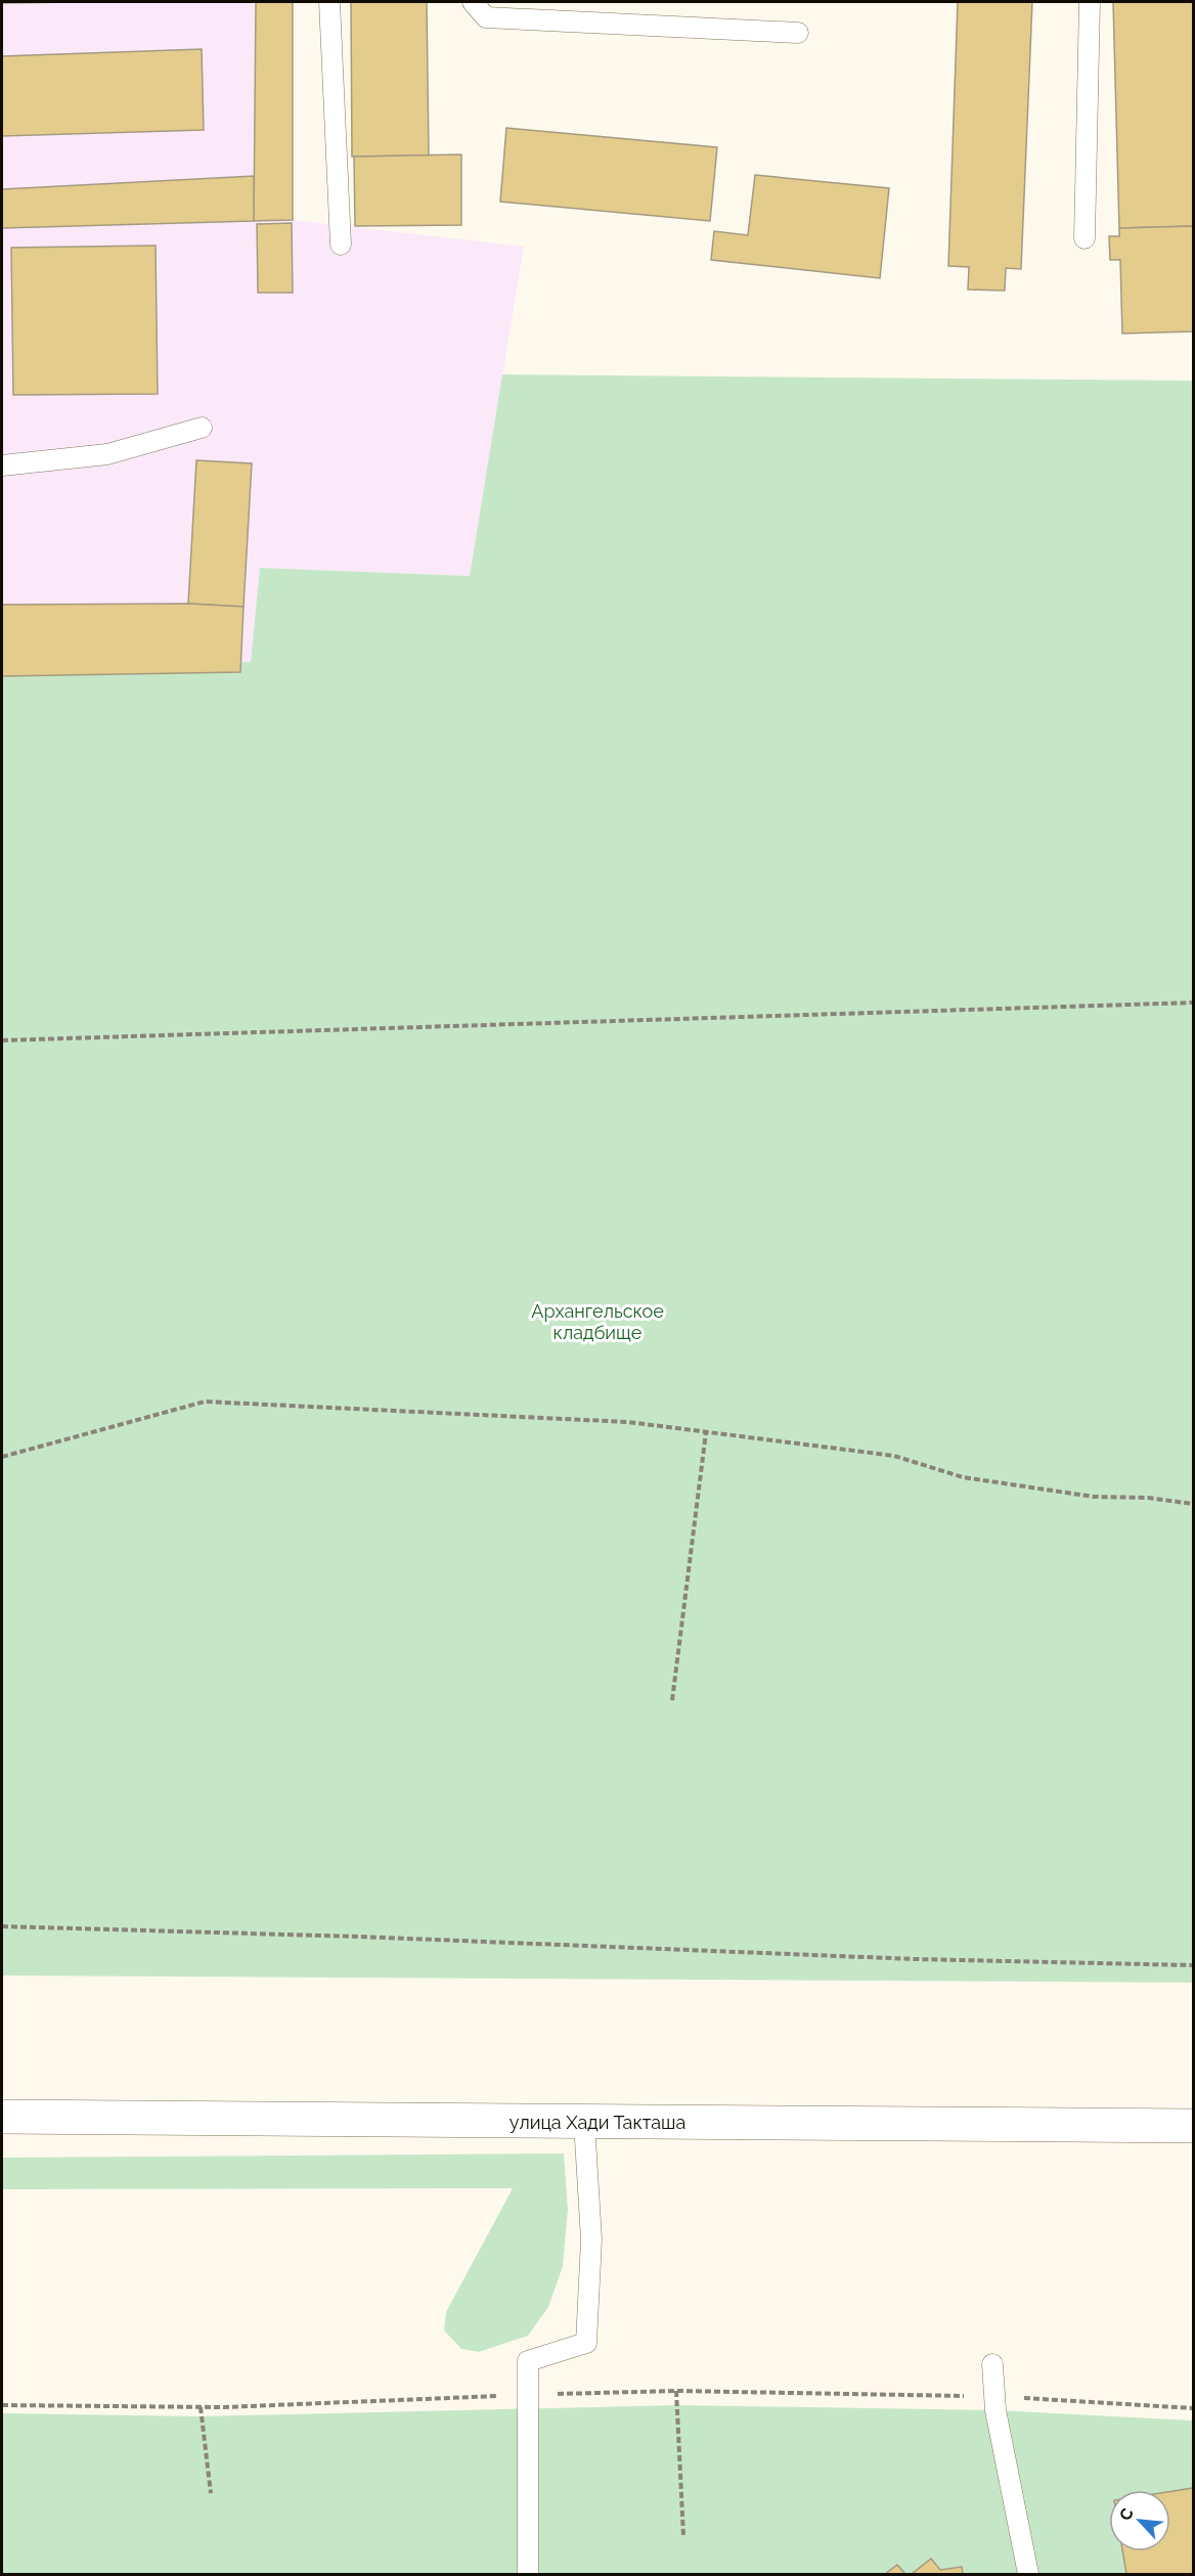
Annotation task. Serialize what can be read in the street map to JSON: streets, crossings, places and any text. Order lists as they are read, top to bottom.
{
  "streets": {
    "street": ["улица Хади Такташа"]
  },
  "parks": ["Архангельское кладбище"],
  "north": "top left"
}
